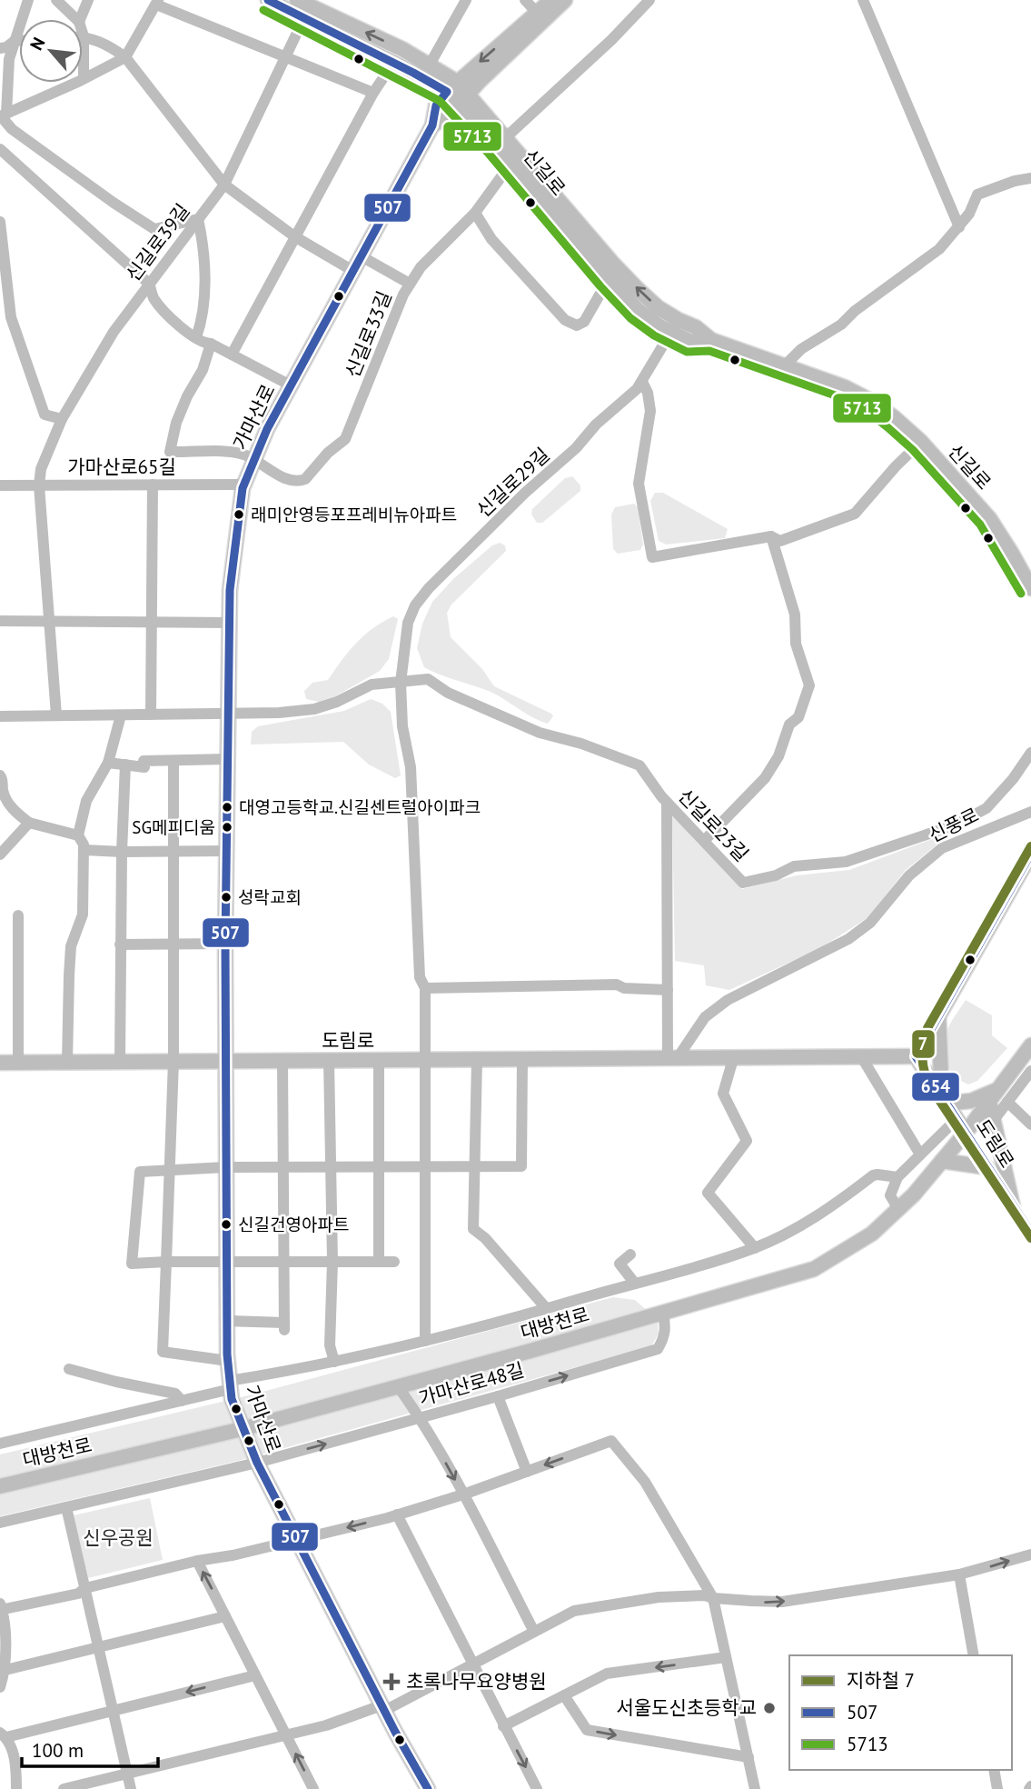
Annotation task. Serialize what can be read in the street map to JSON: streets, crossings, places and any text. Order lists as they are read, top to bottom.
{
  "streets": {
    "main road": [
      "신길로",
      "가마산로",
      "도림로",
      "대방천로"
    ],
    "street": [
      "신길로39길",
      "신길로33길",
      "가마산로65길",
      "신길로29길",
      "신길로23길",
      "신풍로",
      "가마산로48길"
    ]
  },
  "crossings": [
    ["신길로", "신길로39길"],
    ["신길로", "신길로33길"],
    ["신길로", "가마산로"],
    ["신길로", "신길로29길"],
    ["신길로39길", "가마산로65길"],
    ["신길로33길", "가마산로"],
    ["가마산로", "가마산로65길"],
    ["가마산로", "신길로23길"],
    ["가마산로", "도림로"],
    ["가마산로", "대방천로"],
    ["가마산로", "가마산로48길"],
    ["신길로29길", "신길로23길"],
    ["신길로29길", "도림로"],
    ["신풍로", "도림로"],
    ["도림로", "대방천로"],
    ["대방천로", "가마산로48길"]
  ],
  "parks": ["신우공원"],
  "places": {
    "other": [
      "래미안영등포프레비뉴아파트",
      "대영고등학교.신길센트럴아이파크",
      "SG메피디움",
      "성락교회",
      "신길건영아파트",
      "서울도신초등학교"
    ],
    "health": ["초록나무요양병원"]
  },
  "lines": [
    "transit line 507",
    "transit line 5713",
    "metro line 7",
    "transit line 654"
  ],
  "legend": ["지하철 7", "507", "5713"],
  "scale_bar": "100 m",
  "north": "top left"
}
